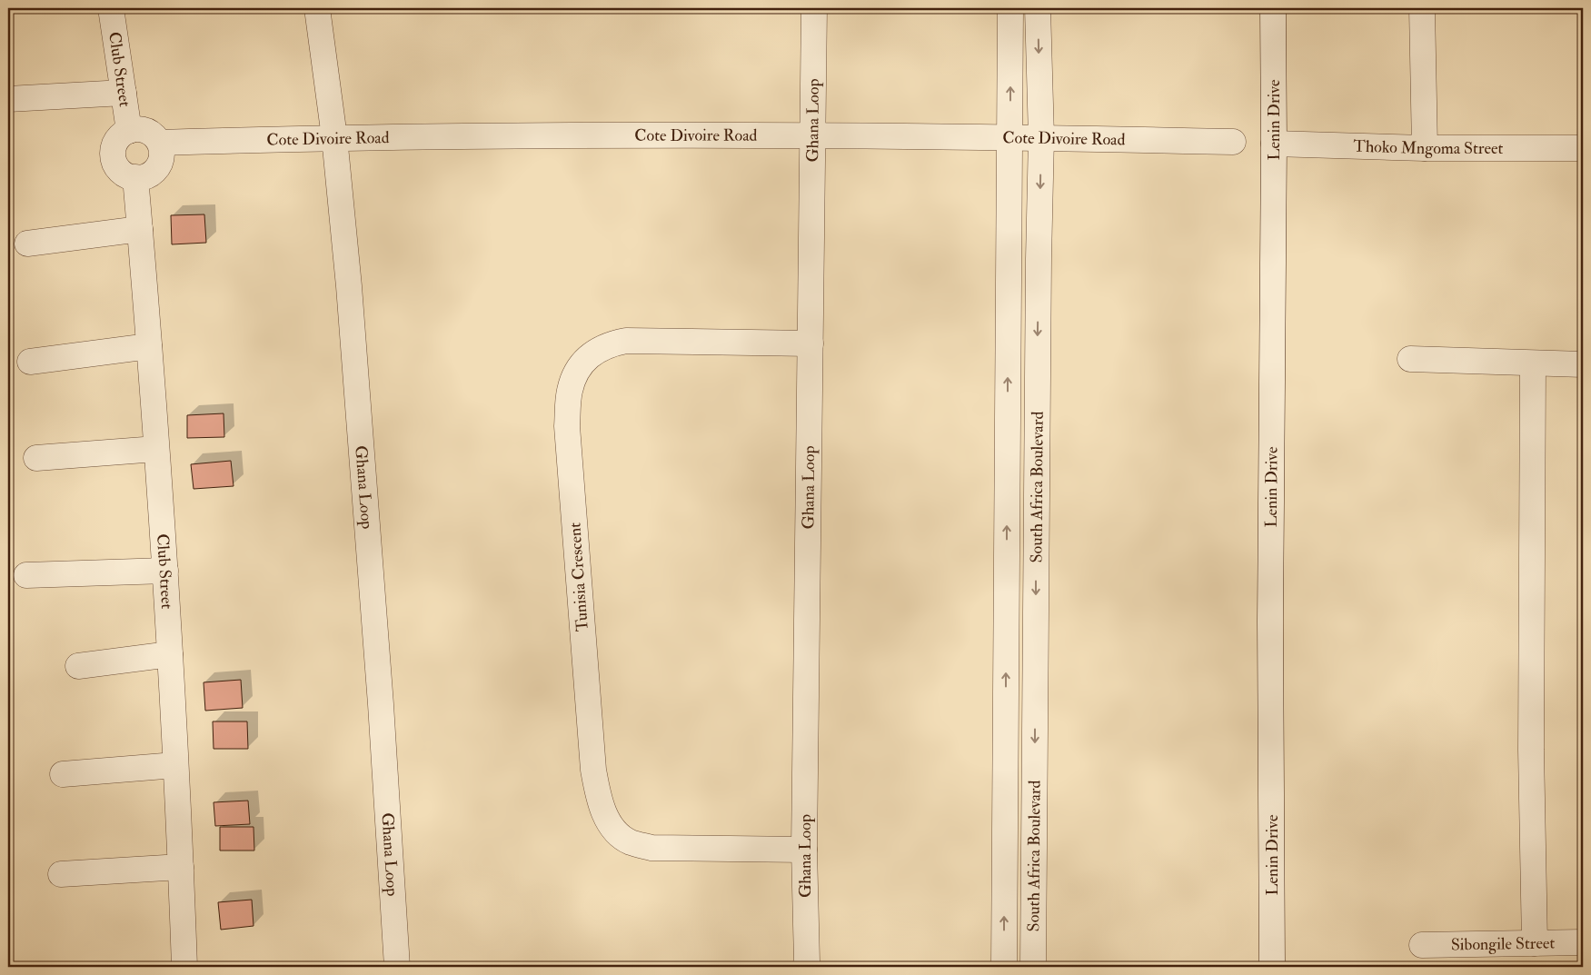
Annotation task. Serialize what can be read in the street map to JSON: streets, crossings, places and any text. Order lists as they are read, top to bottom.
{
  "streets": {
    "street": [
      "Club Street",
      "Ghana Loop",
      "Lenin Drive",
      "Cote Divoire Road",
      "Thoko Mngoma Street",
      "South Africa Boulevard",
      "Tunisia Crescent",
      "Sibongile Street"
    ]
  },
  "crossings": [
    ["Club Street", "Cote Divoire Road"],
    ["Ghana Loop", "Cote Divoire Road"],
    ["Ghana Loop", "Tunisia Crescent"],
    ["Lenin Drive", "Thoko Mngoma Street"],
    ["Cote Divoire Road", "South Africa Boulevard"]
  ]
}
